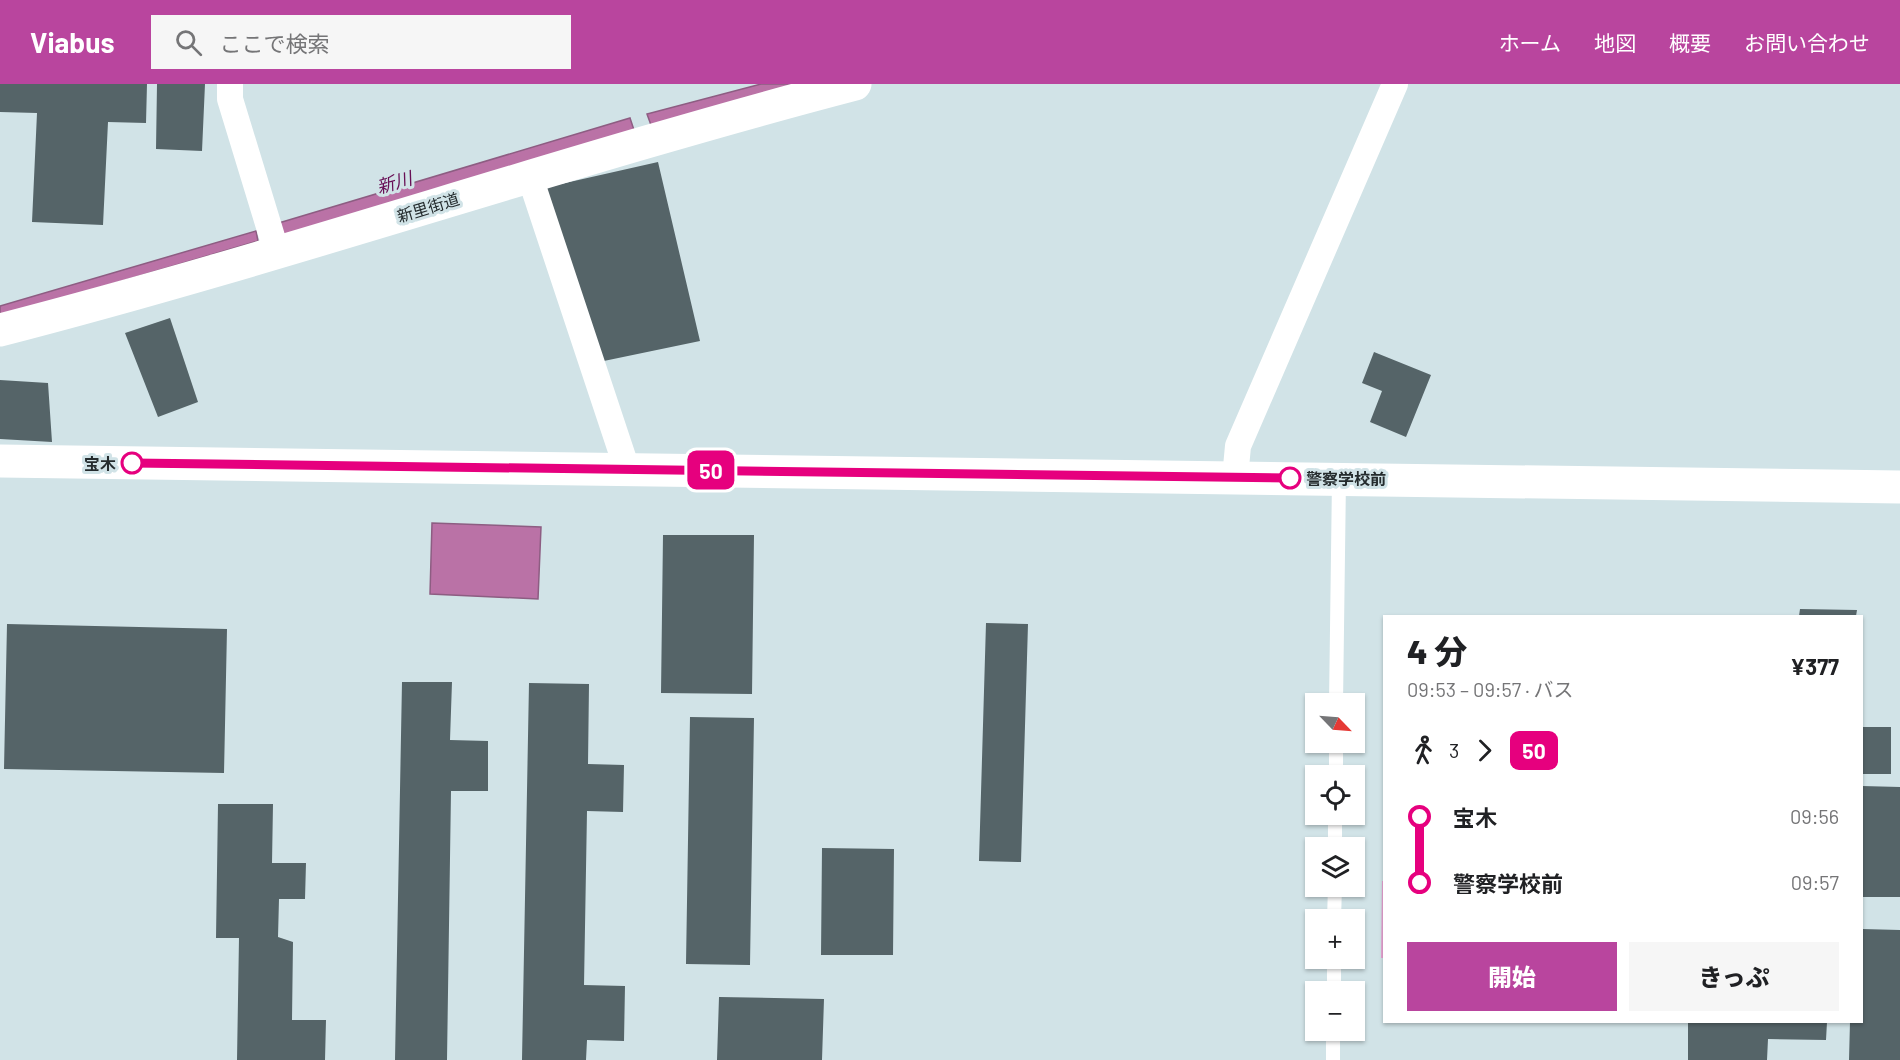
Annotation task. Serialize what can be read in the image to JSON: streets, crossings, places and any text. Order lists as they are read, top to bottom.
{
  "streets": {
    "street": ["新里街道"]
  },
  "water": ["新川"],
  "places": ["宝木", "警察学校前"],
  "lines": ["bus line 50"],
  "north": "bottom right",
  "page": {
    "header": "Viabus",
    "search": "ここで検索",
    "nav": [
      "ホーム",
      "地図",
      "概要",
      "お問い合わせ"
    ],
    "on_map": "50",
    "heading": ["4 分", "09:53 – 09:57 · バス", "¥377"],
    "map_buttons": ["+", "−"],
    "legs": ["3", "50"],
    "list": [
      {
        "name": "宝木",
        "value": "09:56"
      },
      {
        "name": "警察学校前",
        "value": "09:57"
      }
    ],
    "buttons": ["開始", "きっぷ"]
  }
}
